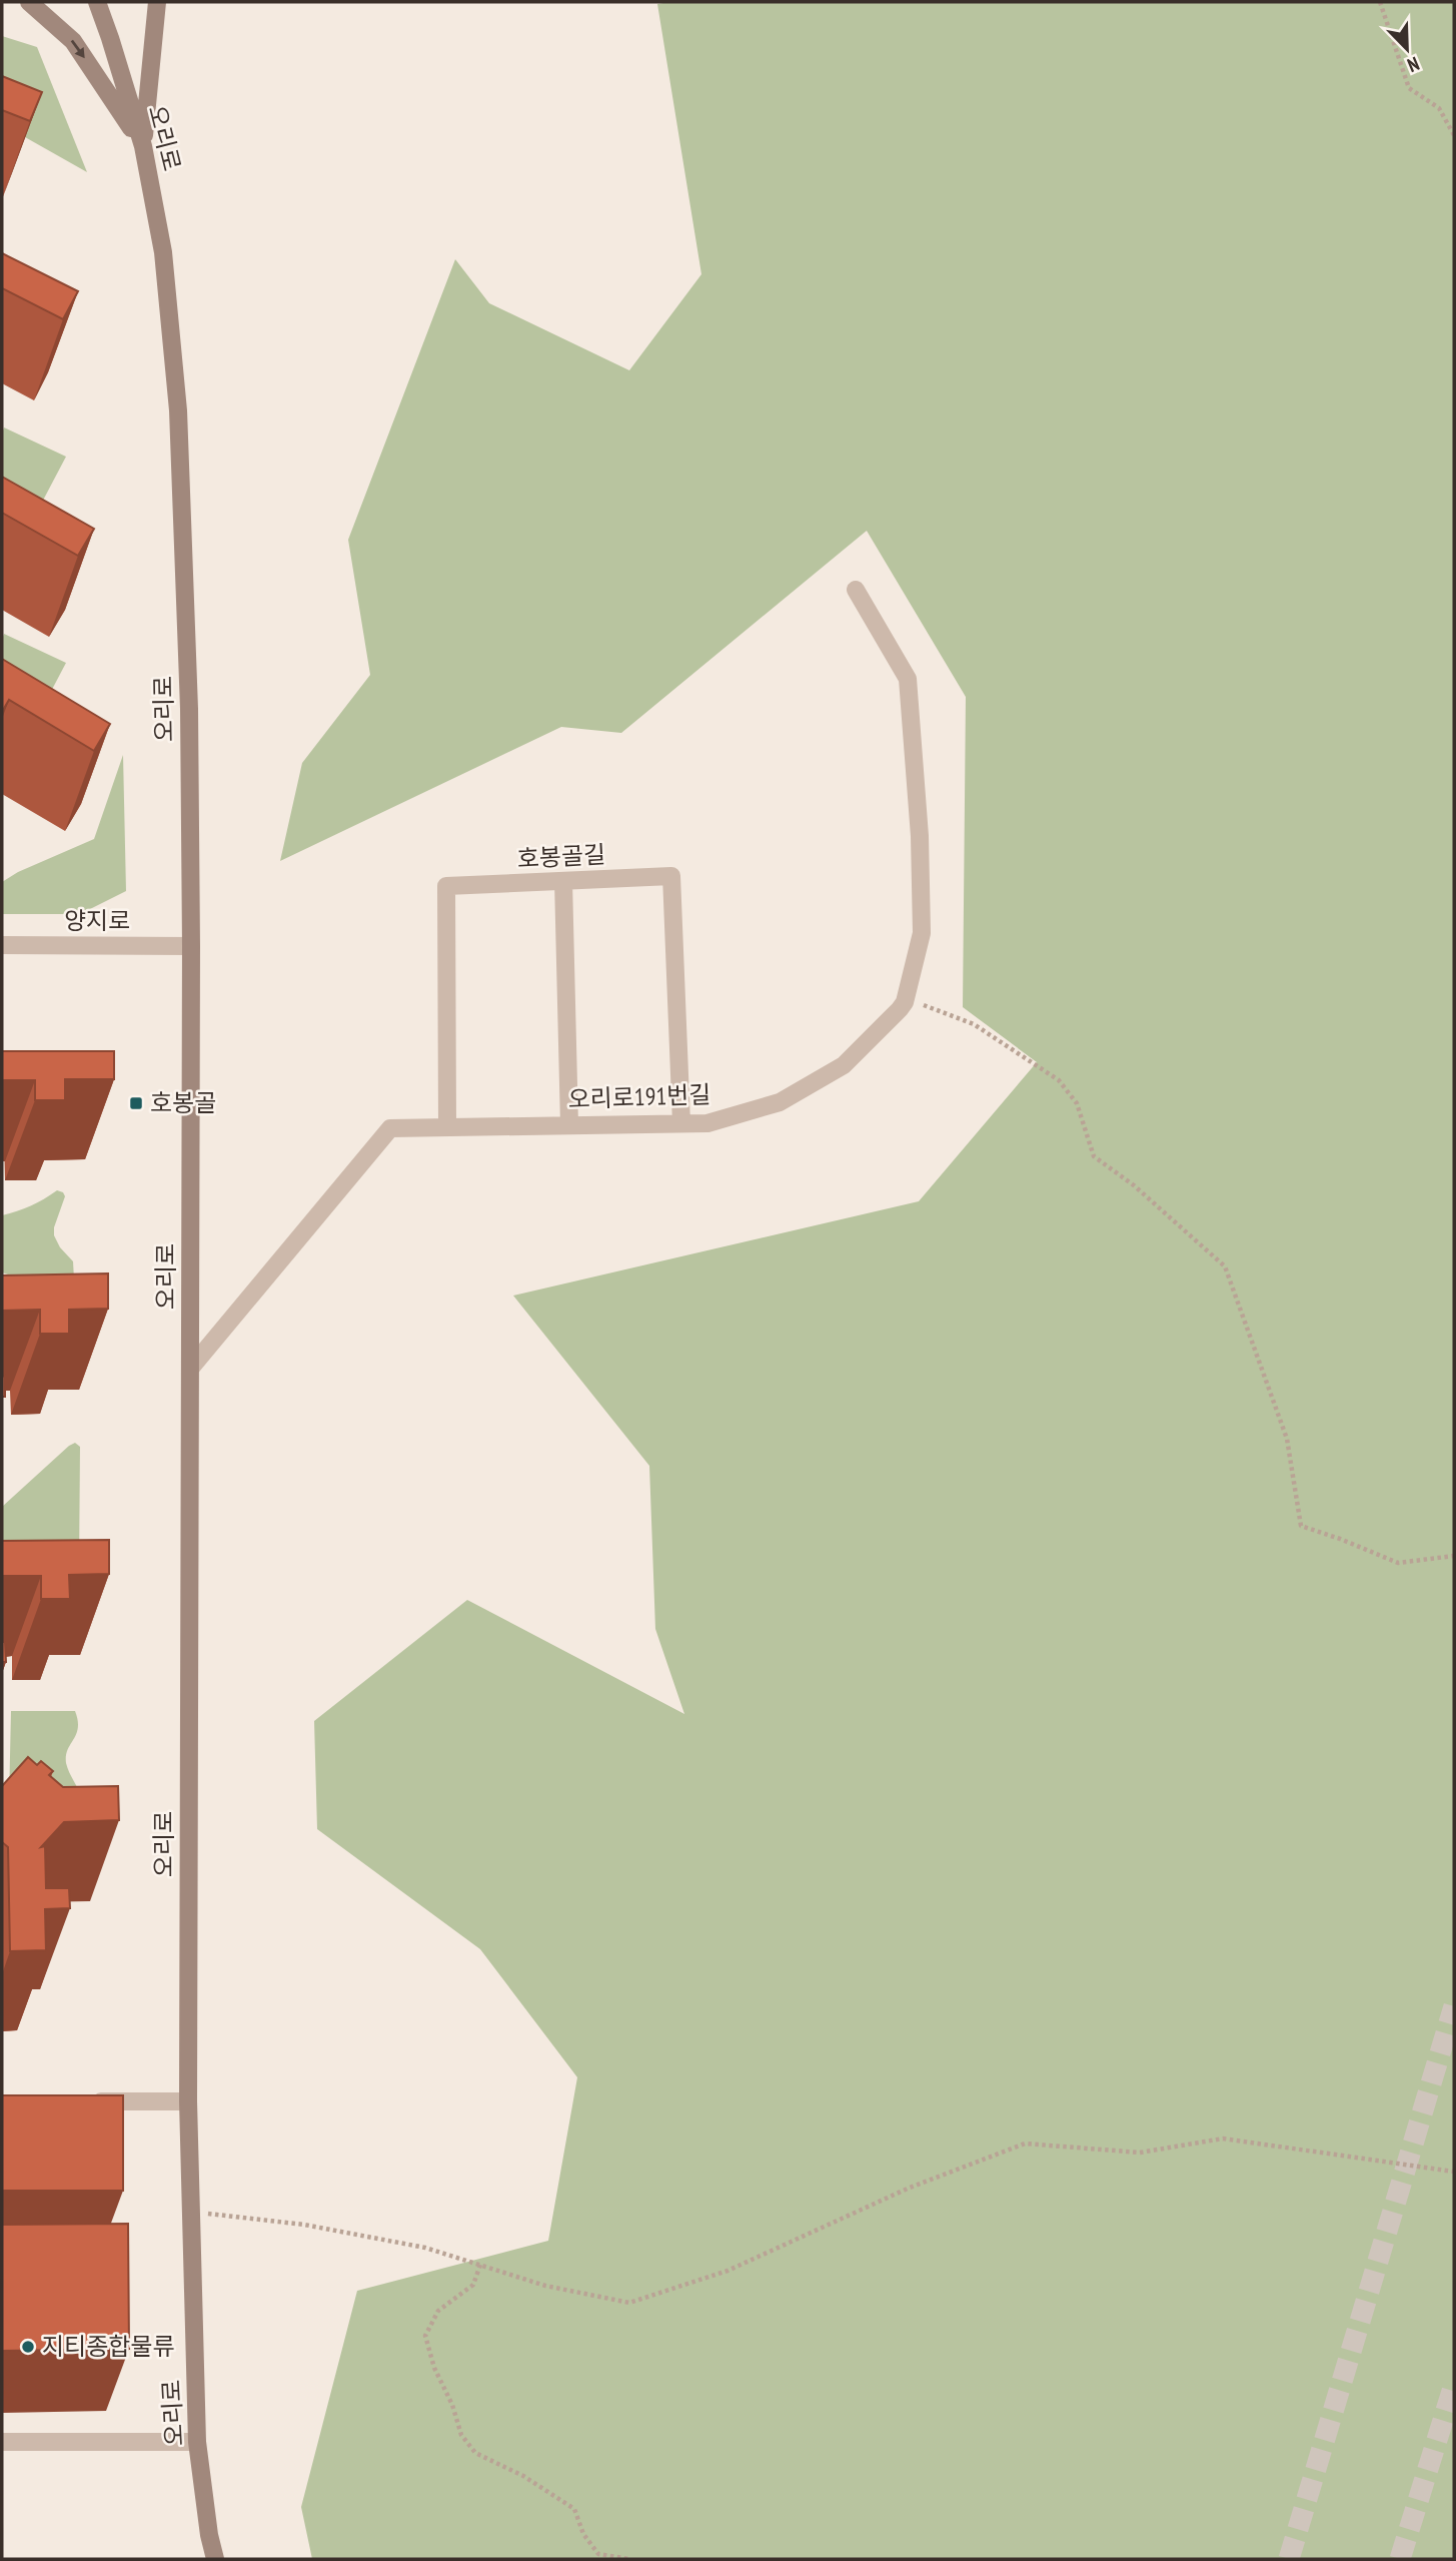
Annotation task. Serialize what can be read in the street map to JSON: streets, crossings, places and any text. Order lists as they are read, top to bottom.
{
  "streets": {
    "main road": ["오리로"],
    "street": ["호봉골길", "양지로", "오리로191번길"]
  },
  "crossings": [
    ["오리로", "양지로"],
    ["오리로", "오리로191번길"],
    ["호봉골길", "오리로191번길"]
  ],
  "places": {
    "transit": ["호봉골"],
    "other": ["지티종합물류"]
  },
  "north": "bottom right"
}
